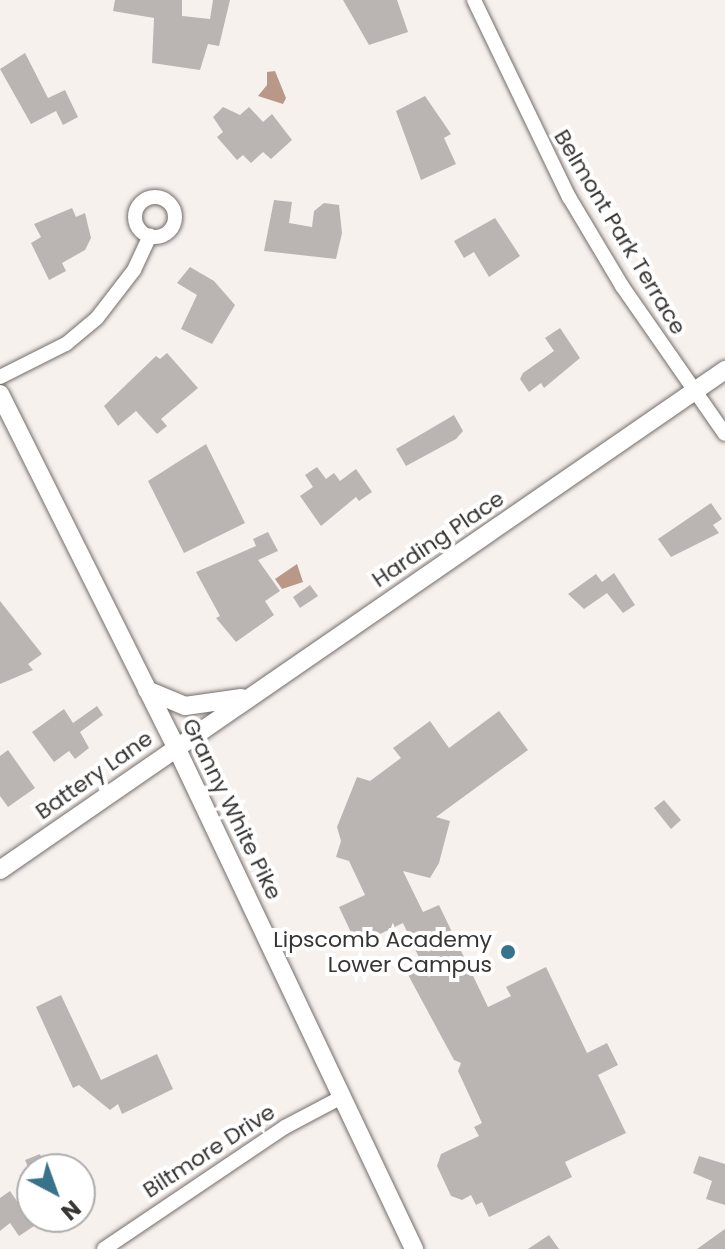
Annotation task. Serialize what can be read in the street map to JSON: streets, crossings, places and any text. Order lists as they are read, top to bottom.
{
  "streets": {
    "main road": ["Harding Place", "Battery Lane", "Granny White Pike"],
    "street": ["Belmont Park Terrace", "Biltmore Drive"]
  },
  "crossings": [
    ["Belmont Park Terrace", "Harding Place"],
    ["Harding Place", "Battery Lane"],
    ["Harding Place", "Granny White Pike"],
    ["Battery Lane", "Granny White Pike"],
    ["Granny White Pike", "Biltmore Drive"]
  ],
  "places": ["Lipscomb Academy Lower Campus"],
  "north": "bottom right"
}
